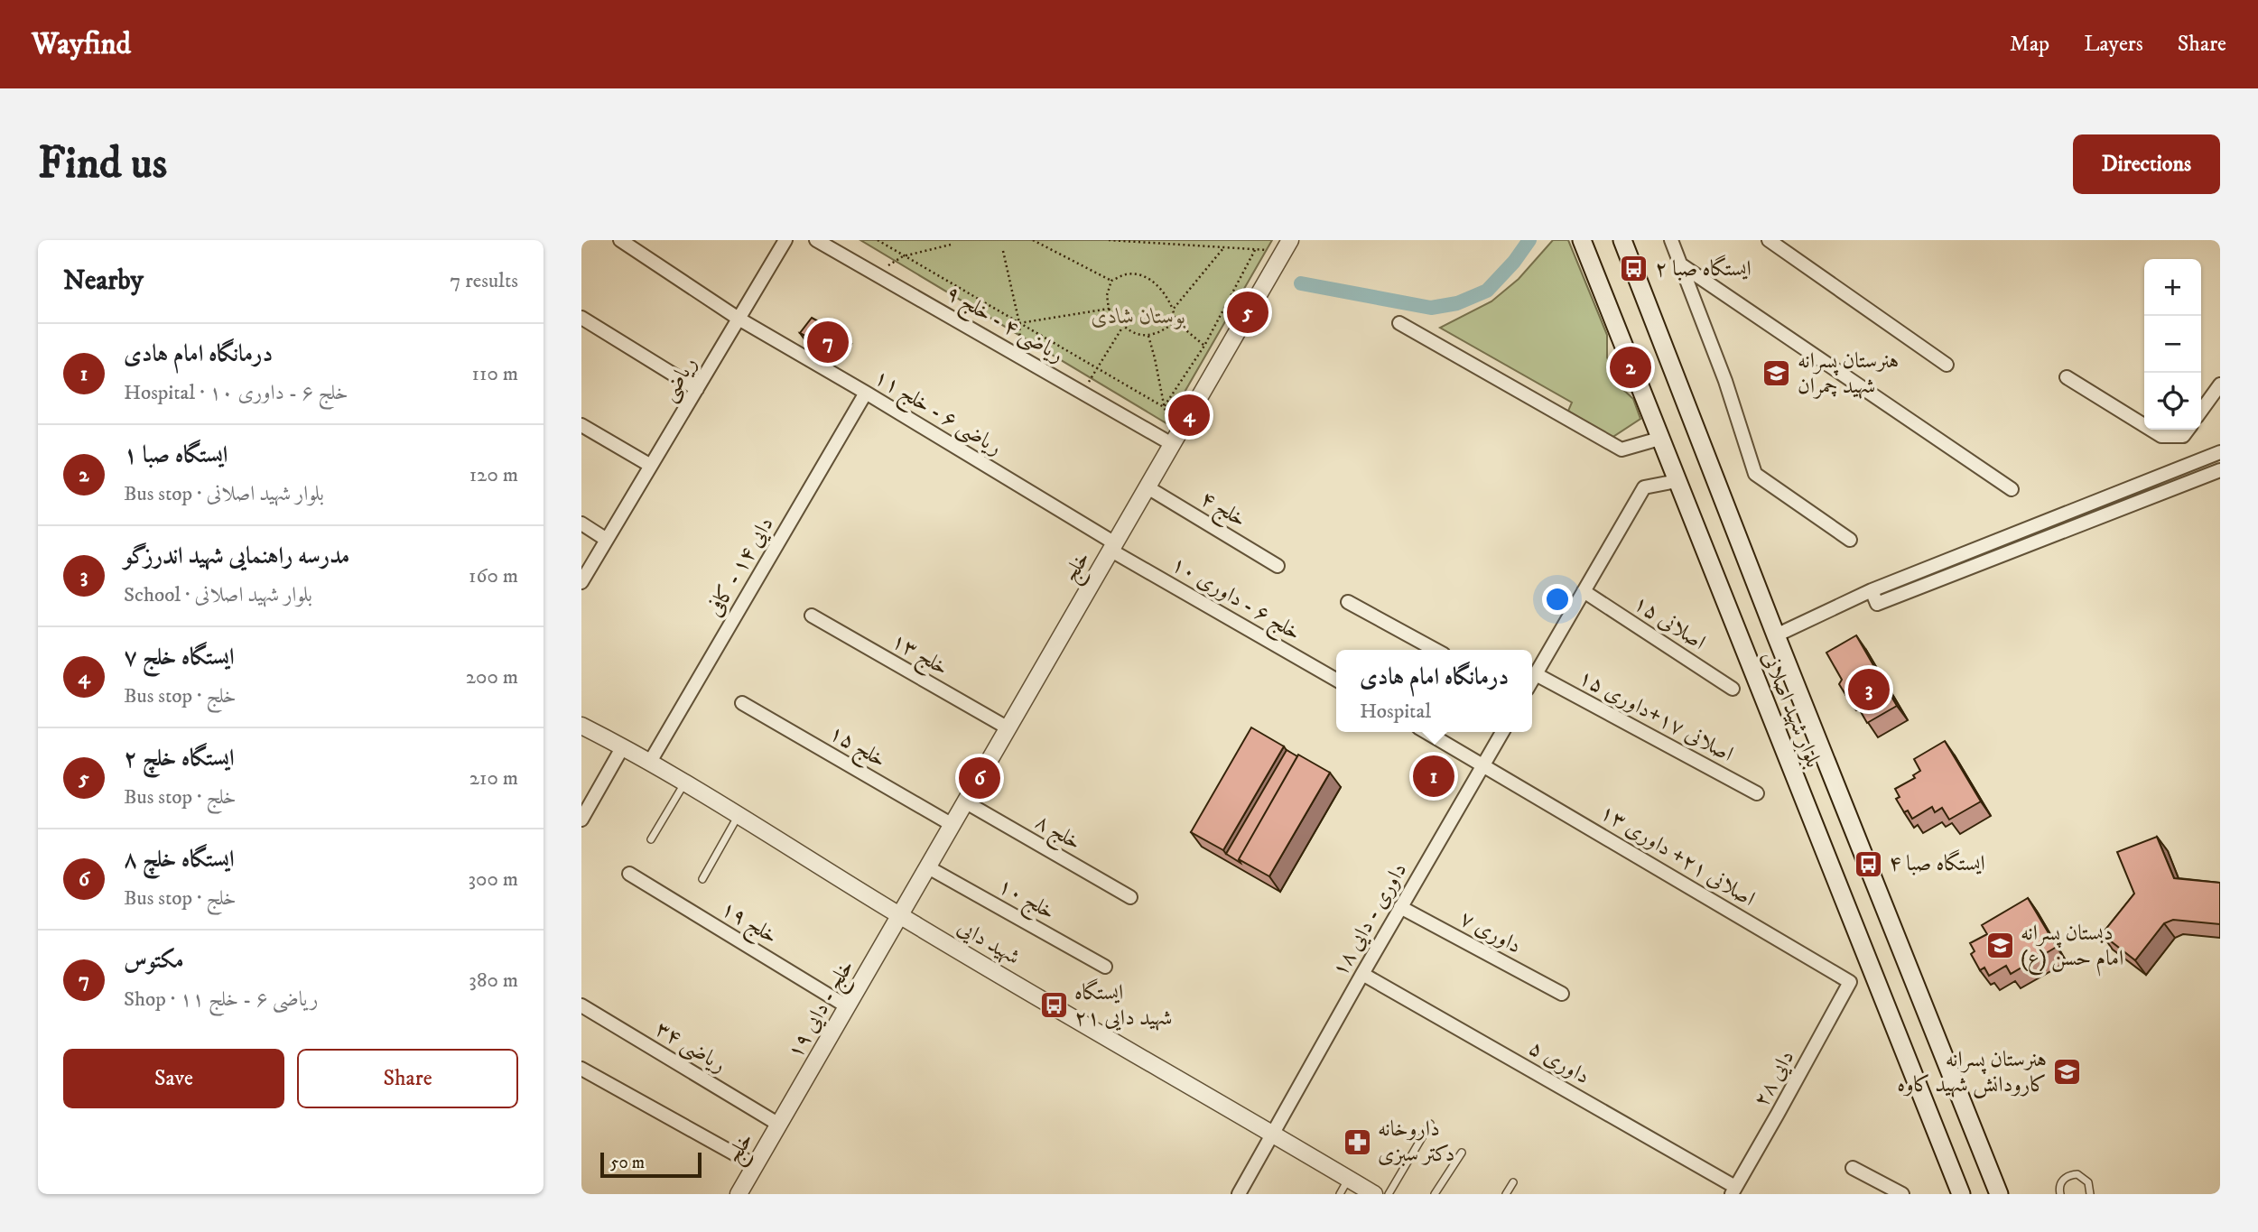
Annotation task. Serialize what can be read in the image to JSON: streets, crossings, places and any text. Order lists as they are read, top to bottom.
{
  "streets": {
    "main road": ["بلوار شهید اصلانی"],
    "street": [
      "ریاضی ۴ - خلج ۹",
      "ریاضی",
      "ریاضی ۶ - خلج ۱۱",
      "خلج ۴",
      "دایی ۱۴ - کافی",
      "خلج",
      "خلج ۶ - داوری ۱۰",
      "اصلانی ۱۵",
      "خلج ۱۳",
      "اصلانی ۱۷+داوری ۱۵",
      "خلج ۱۵",
      "خلج ۸",
      "اصلانی ۲۱+ داوری ۱۳",
      "خلج ۱۰",
      "داوری - دایی ۱۸",
      "خلج ۱۹",
      "داوری ۷",
      "شهید دایی",
      "خلج - دایی ۱۹",
      "ریاضی ۳۴",
      "داوری ۵",
      "دایی ۲۸"
    ]
  },
  "crossings": [
    ["ریاضی ۴ - خلج ۹", "خلج"],
    ["ریاضی", "ریاضی ۶ - خلج ۱۱"],
    ["ریاضی ۶ - خلج ۱۱", "دایی ۱۴ - کافی"],
    ["ریاضی ۶ - خلج ۱۱", "خلج"],
    ["ریاضی ۶ - خلج ۱۱", "خلج ۶ - داوری ۱۰"],
    ["خلج ۴", "خلج"],
    ["دایی ۱۴ - کافی", "شهید دایی"],
    ["خلج", "خلج ۶ - داوری ۱۰"],
    ["خلج", "خلج ۱۳"],
    ["خلج", "خلج ۱۵"],
    ["خلج", "خلج ۸"],
    ["خلج", "خلج ۱۰"],
    ["خلج", "شهید دایی"],
    ["خلج", "خلج - دایی ۱۹"],
    ["خلج", "ریاضی ۳۴"],
    ["اصلانی ۲۱+ داوری ۱۳", "داوری - دایی ۱۸"],
    ["اصلانی ۲۱+ داوری ۱۳", "دایی ۲۸"],
    ["داوری - دایی ۱۸", "داوری ۷"],
    ["داوری - دایی ۱۸", "شهید دایی"],
    ["داوری - دایی ۱۸", "داوری ۵"],
    ["خلج ۱۹", "خلج - دایی ۱۹"],
    ["شهید دایی", "خلج - دایی ۱۹"],
    ["خلج - دایی ۱۹", "ریاضی ۳۴"],
    ["داوری ۵", "دایی ۲۸"]
  ],
  "parks": ["بوستان شادی"],
  "places": {
    "bus stop": ["ایستگاه صبا ۲", "ایستگاه صبا ۴", "ایستگاه شهید دایی ۲۱"],
    "school or university": ["هنرستان پسرانه شهید چمران", "دبستان پسرانه امام حسن (ع)", "هنرستان پسرانه کارودانش شهید کاوه"],
    "pharmacy": ["داروخانه دکتر سبزی"]
  },
  "scale_bar": "50 m",
  "page": {
    "header": "Wayfind",
    "nav": ["Map", "Layers", "Share"],
    "buttons": [
      "Directions",
      ["Save", "Share"]
    ],
    "title": "Find us",
    "heading": ["Nearby", "7 results"],
    "map_buttons": ["+", "−"],
    "pins": [
      "5",
      "7",
      "2",
      "4",
      "3",
      "1",
      "6"
    ],
    "list": [
      {
        "mark": "1",
        "name": "درمانگاه امام هادی",
        "note": "Hospital · خلج ۶ - داوری ۱۰",
        "value": "110 m"
      },
      {
        "mark": "2",
        "name": "ایستگاه صبا ۱",
        "note": "Bus stop · بلوار شهید اصلانی",
        "value": "120 m"
      },
      {
        "mark": "3",
        "name": "مدرسه راهنمایی شهید اندرزگو",
        "note": "School · بلوار شهید اصلانی",
        "value": "160 m"
      },
      {
        "mark": "4",
        "name": "ایستگاه خلج ۷",
        "note": "Bus stop · خلج",
        "value": "200 m"
      },
      {
        "mark": "5",
        "name": "ایستگاه خلچ ۲",
        "note": "Bus stop · خلج",
        "value": "210 m"
      },
      {
        "mark": "6",
        "name": "ایستگاه خلچ ۸",
        "note": "Bus stop · خلج",
        "value": "300 m"
      },
      {
        "mark": "7",
        "name": "مکتوس",
        "note": "Shop · ریاضی ۶ - خلج ۱۱",
        "value": "380 m"
      }
    ],
    "popup": ["درمانگاه امام هادی", "Hospital"],
    "scale": "50 m"
  }
}
